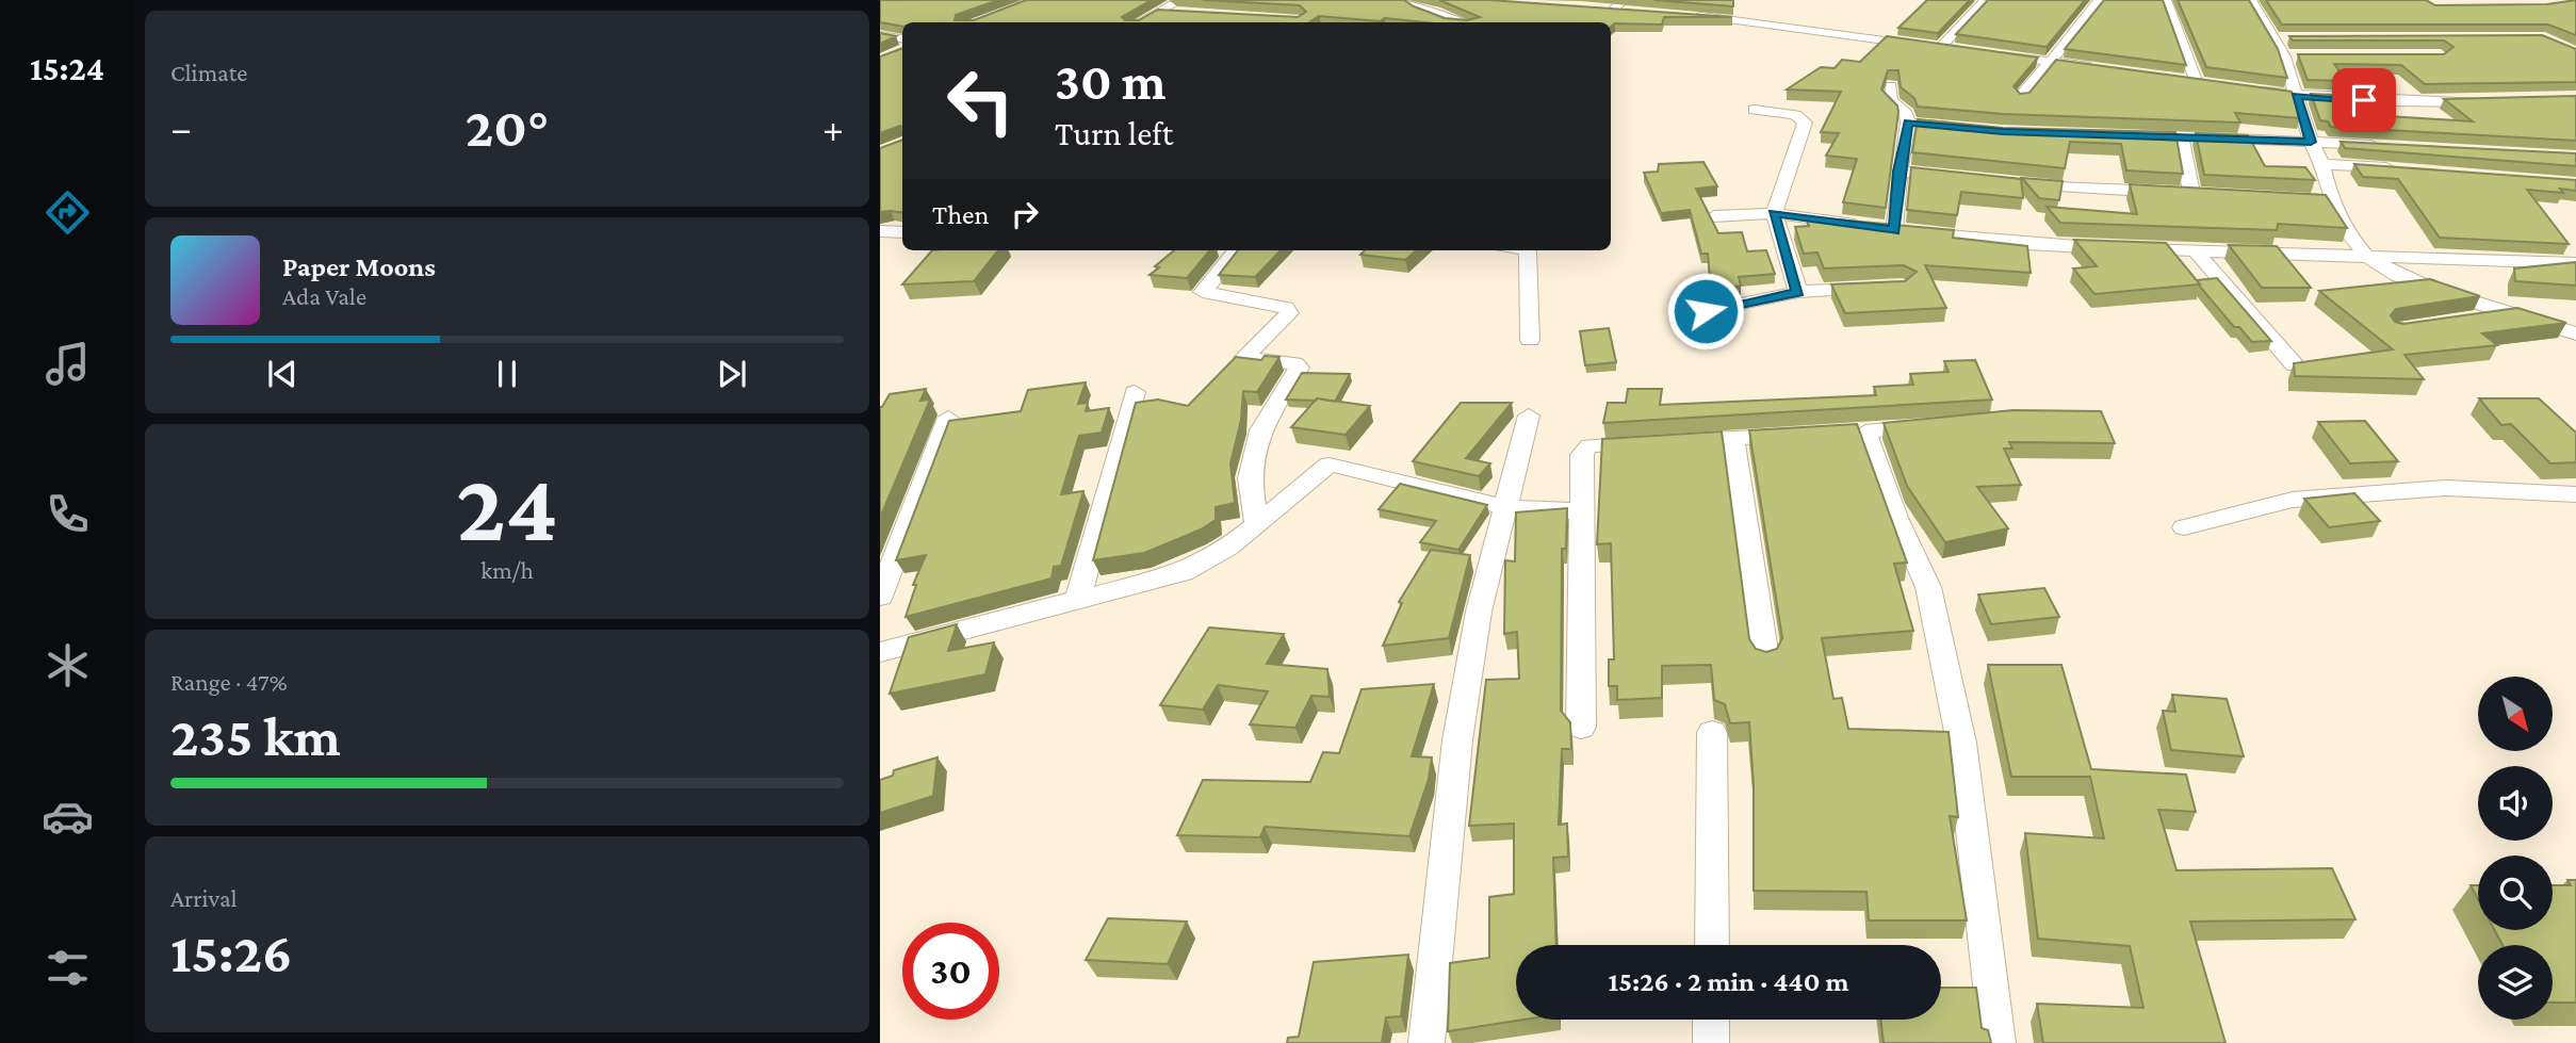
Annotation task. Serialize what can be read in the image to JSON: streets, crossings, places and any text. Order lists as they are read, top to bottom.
{
  "north": "bottom right",
  "page": {
    "tabs": "15:24",
    "tile": [
      "Climate",
      ["24", "km/h"],
      ["Range · 47%", "235 km"],
      ["Arrival", "15:26"]
    ],
    "turn": ["30 m", "Turn left"],
    "heat": ["−", "20°", "+"],
    "then": "Then",
    "song": ["Paper Moons", "Ada Vale"],
    "limit": "30",
    "trip": "15:26 · 2 min · 440 m"
  }
}
